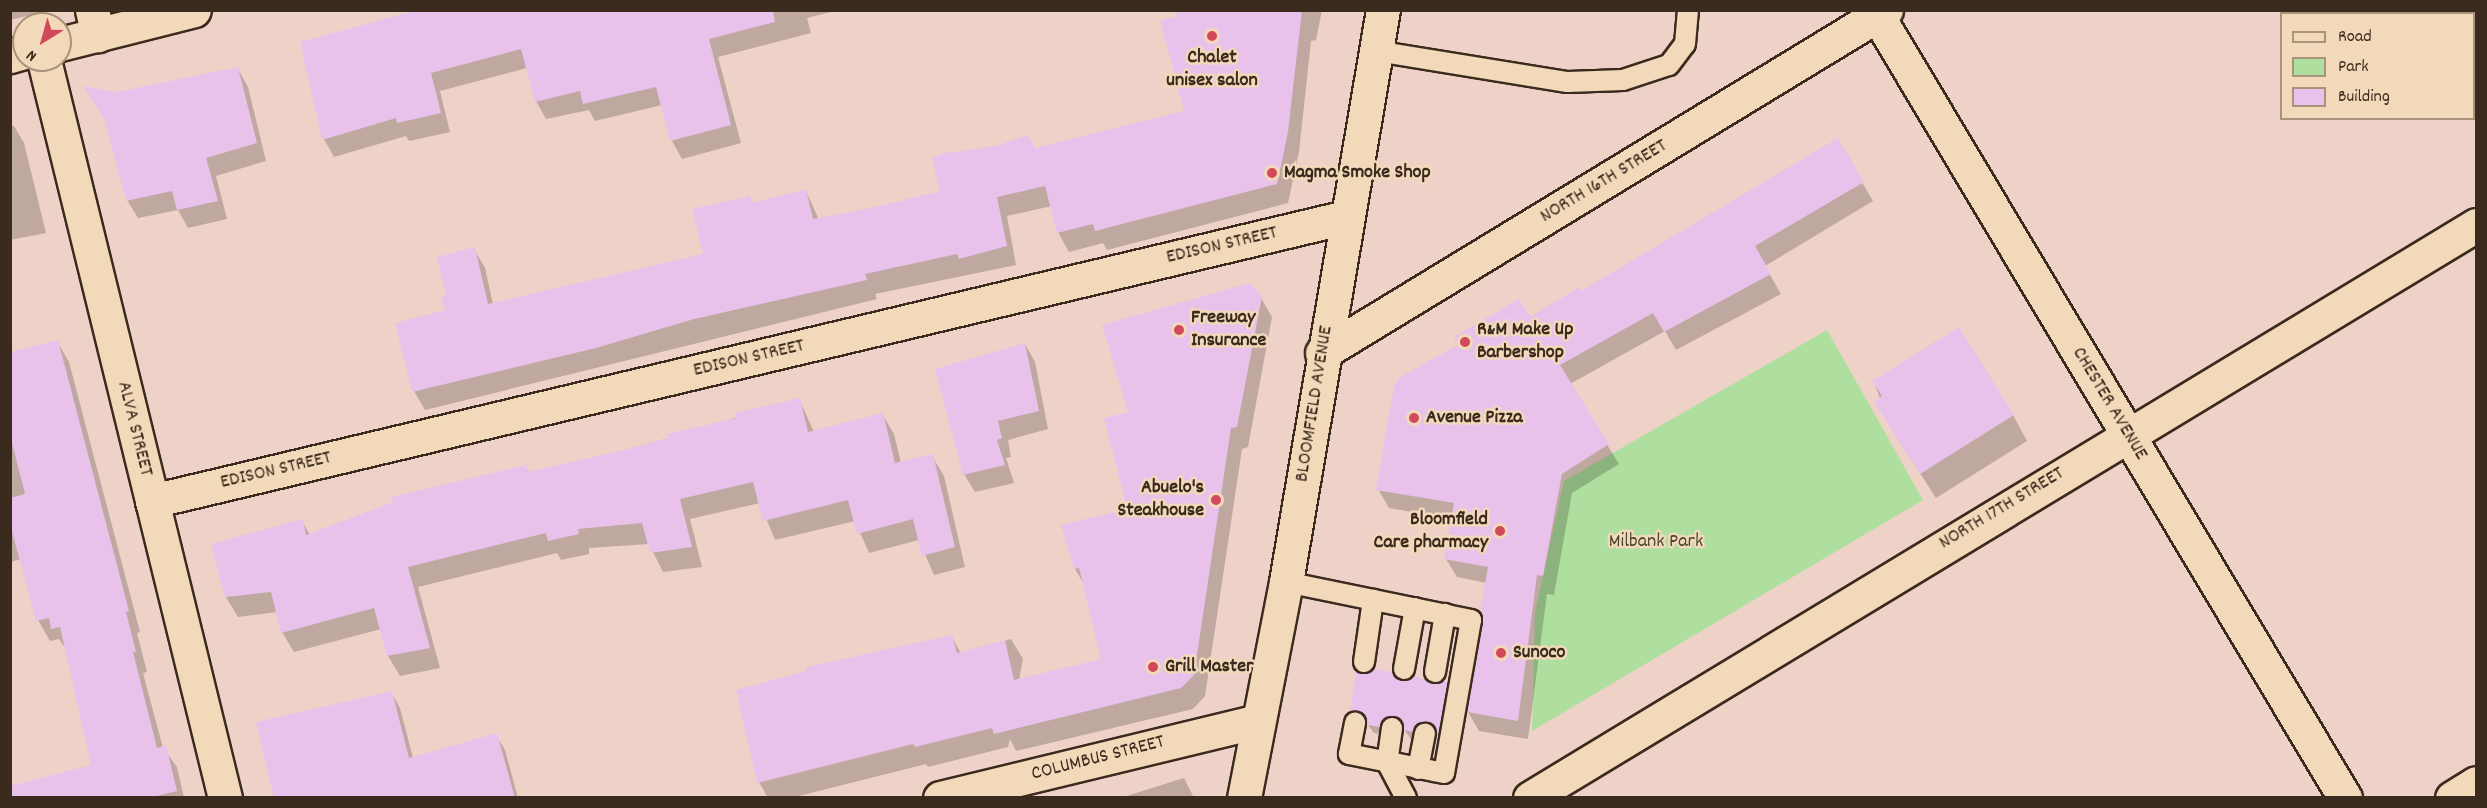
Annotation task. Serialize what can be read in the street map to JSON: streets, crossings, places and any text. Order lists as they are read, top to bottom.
{
  "streets": {
    "street": [
      "NORTH 16TH STREET",
      "EDISON STREET",
      "BLOOMFIELD AVENUE",
      "CHESTER AVENUE",
      "ALVA STREET",
      "NORTH 17TH STREET",
      "COLUMBUS STREET"
    ]
  },
  "crossings": [
    ["NORTH 16TH STREET", "BLOOMFIELD AVENUE"],
    ["NORTH 16TH STREET", "CHESTER AVENUE"],
    ["EDISON STREET", "BLOOMFIELD AVENUE"],
    ["EDISON STREET", "ALVA STREET"],
    ["BLOOMFIELD AVENUE", "COLUMBUS STREET"],
    ["CHESTER AVENUE", "NORTH 17TH STREET"]
  ],
  "parks": ["Milbank Park"],
  "places": [
    "Chalet unisex salon",
    "Magma Smoke Shop",
    "Freeway Insurance",
    "R&M Make Up Barbershop",
    "Avenue Pizza",
    "Abuelo's Steakhouse",
    "Bloomfield Care pharmacy",
    "Sunoco",
    "Grill Master"
  ],
  "legend": ["Road", "Park", "Building"],
  "north": "bottom left"
}
